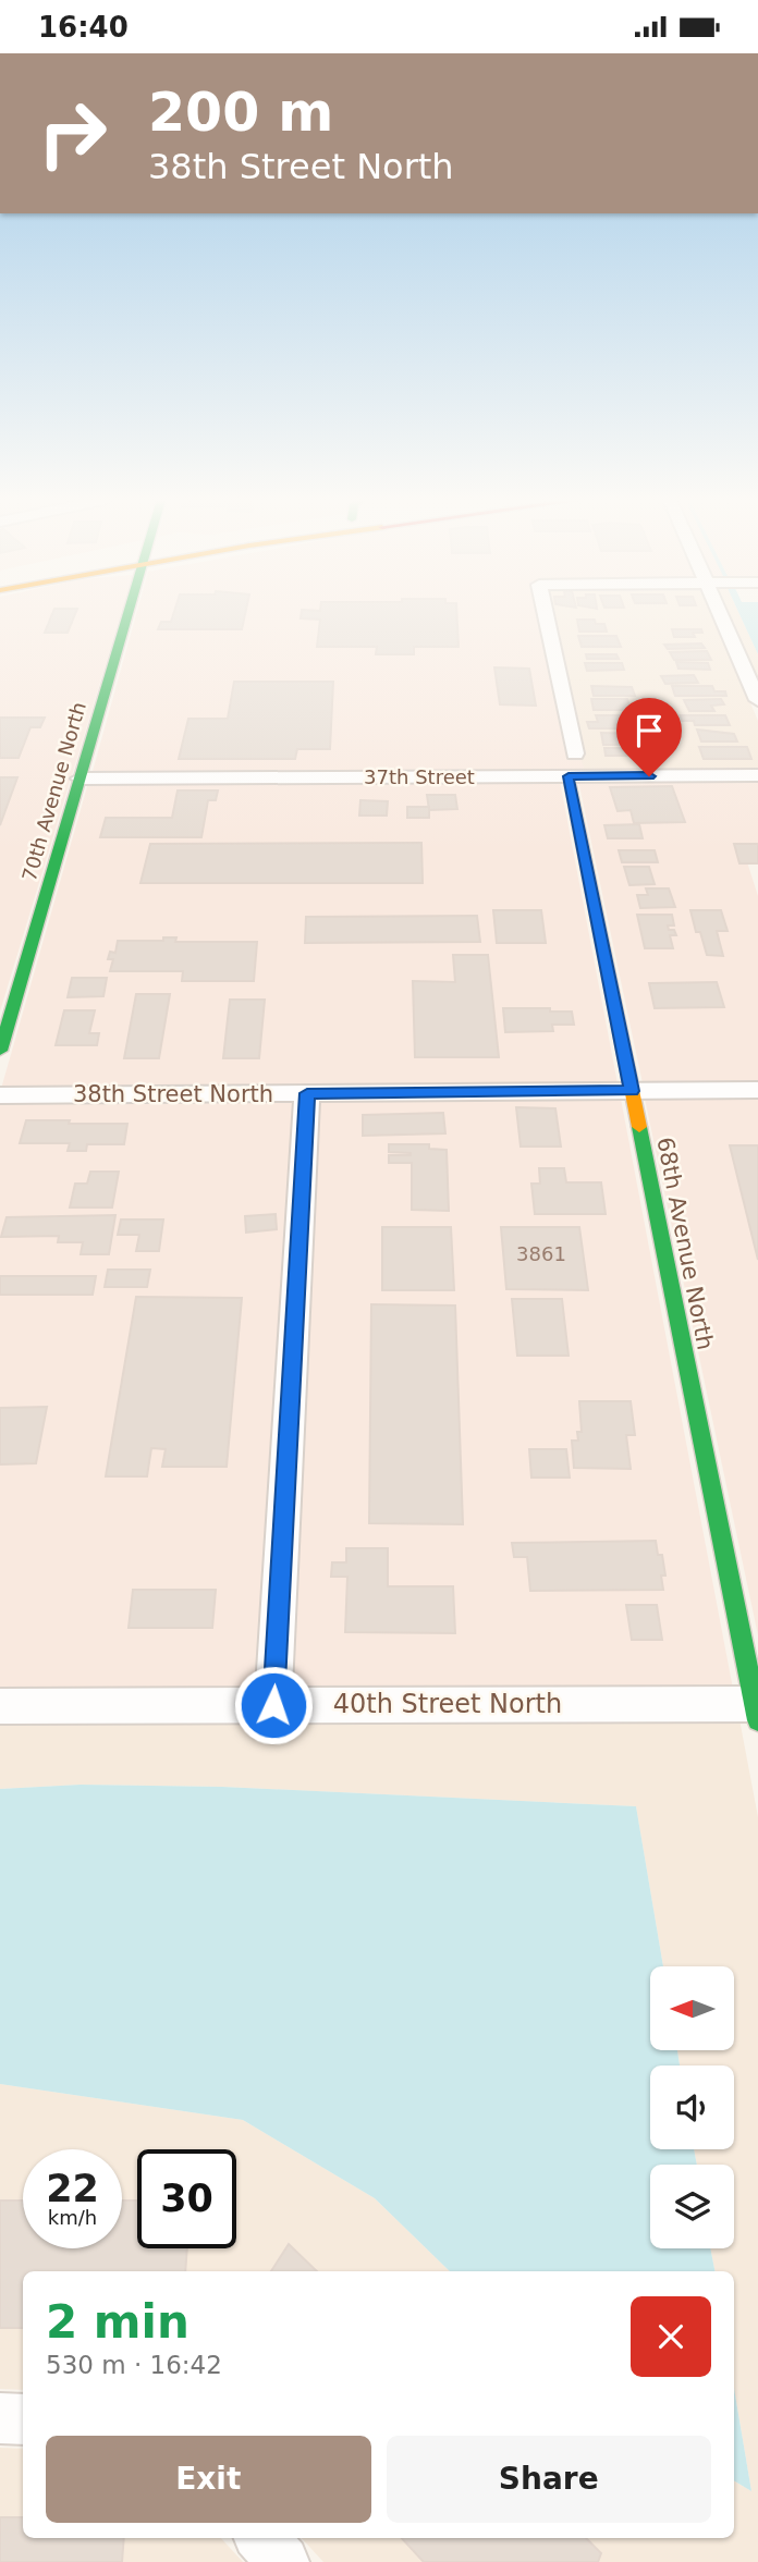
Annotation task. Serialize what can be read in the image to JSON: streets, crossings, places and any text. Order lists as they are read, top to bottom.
{
  "streets": {
    "main road": ["70th Avenue North", "68th Avenue North"],
    "street": ["37th Street", "38th Street North", "40th Street North"]
  },
  "crossings": [
    ["37th Street", "70th Avenue North"],
    ["37th Street", "68th Avenue North"],
    ["38th Street North", "68th Avenue North"],
    ["68th Avenue North", "40th Street North"]
  ],
  "house_numbers": ["3861"],
  "north": "left",
  "page": {
    "status": "16:40",
    "turn": ["200 m", "38th Street North"],
    "speed": "22 km/h",
    "limit": "30",
    "heading": ["2 min", "530 m · 16:42"],
    "buttons": ["Exit", "Share"]
  }
}
